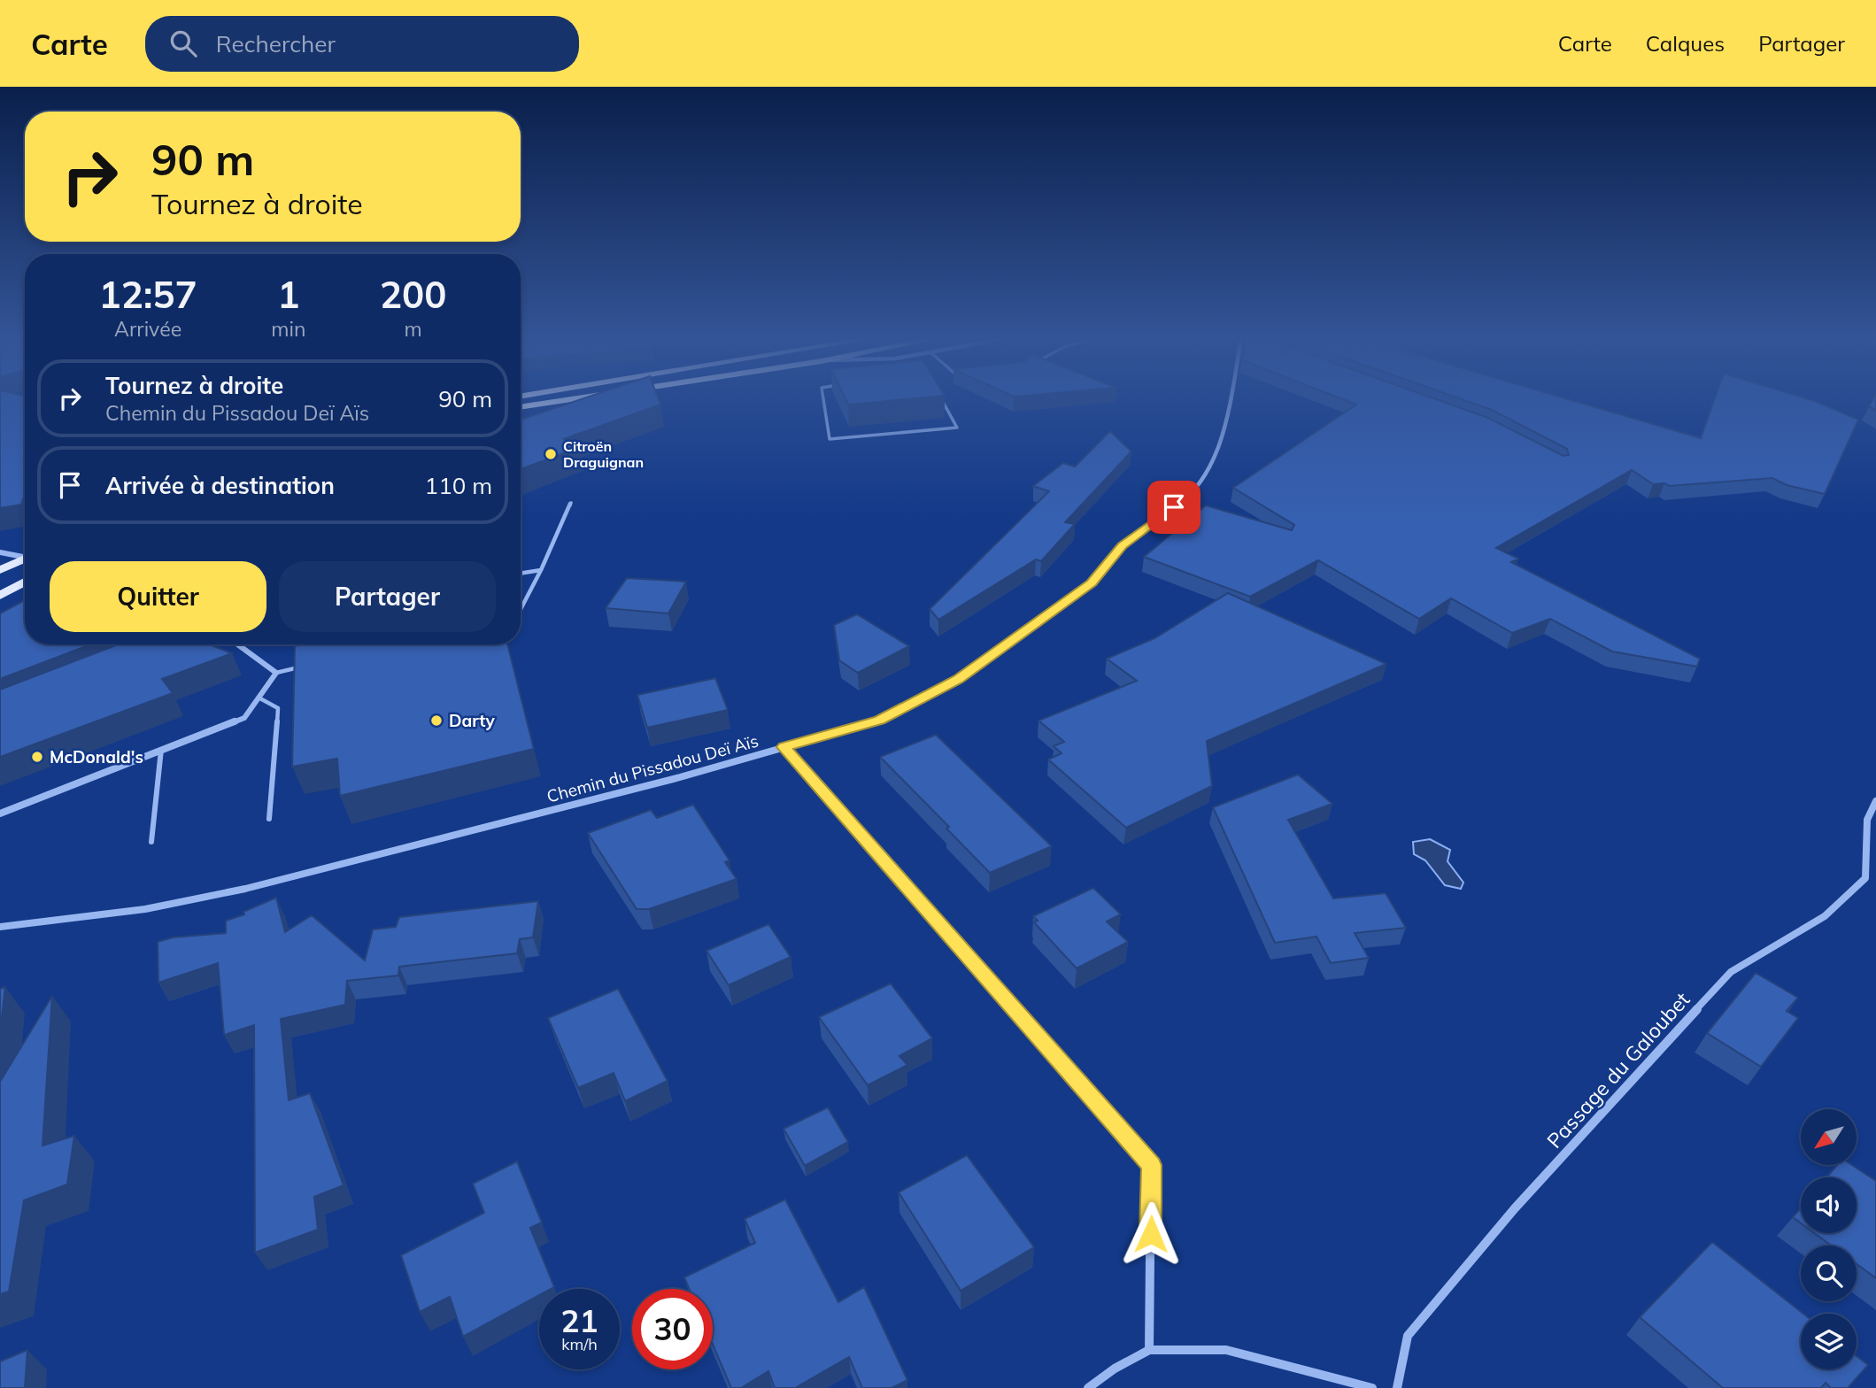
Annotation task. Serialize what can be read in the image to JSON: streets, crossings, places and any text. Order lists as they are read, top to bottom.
{
  "streets": {
    "street": ["Chemin du Pissadou Deï Aïs", "Passage du Galoubet"]
  },
  "places": ["Citroën Draguignan", "Darty", "McDonald's"],
  "north": "bottom left",
  "page": {
    "header": "Carte",
    "search": "Rechercher",
    "nav": ["Carte", "Calques", "Partager"],
    "turn": ["90 m", "Tournez à droite"],
    "eta": [
      "12:57",
      "Arrivée",
      "1",
      "min",
      "200",
      "m"
    ],
    "list": [
      {
        "name": "Tournez à droite",
        "note": "Chemin du Pissadou Deï Aïs",
        "value": "90 m"
      },
      {
        "name": "Arrivée à destination",
        "value": "110 m"
      }
    ],
    "buttons": ["Quitter", "Partager"],
    "speed": "21 km/h",
    "limit": "30"
  }
}
